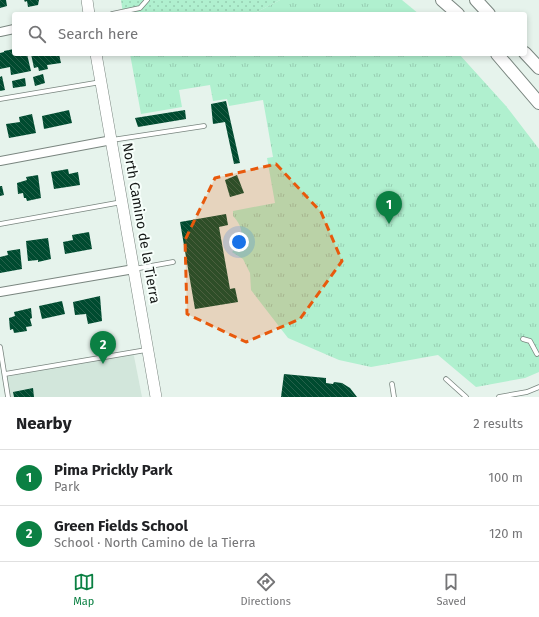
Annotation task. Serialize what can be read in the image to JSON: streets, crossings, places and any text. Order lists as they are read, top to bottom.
{
  "streets": {
    "street": ["North Camino de la Tierra"]
  },
  "page": {
    "search": "Search here",
    "pins": ["1", "2"],
    "heading": ["Nearby", "2 results"],
    "list": [
      {
        "mark": "1",
        "name": "Pima Prickly Park",
        "note": "Park",
        "value": "100 m"
      },
      {
        "mark": "2",
        "name": "Green Fields School",
        "note": "School · North Camino de la Tierra",
        "value": "120 m"
      }
    ],
    "nav": ["Map", "Directions", "Saved"]
  }
}
